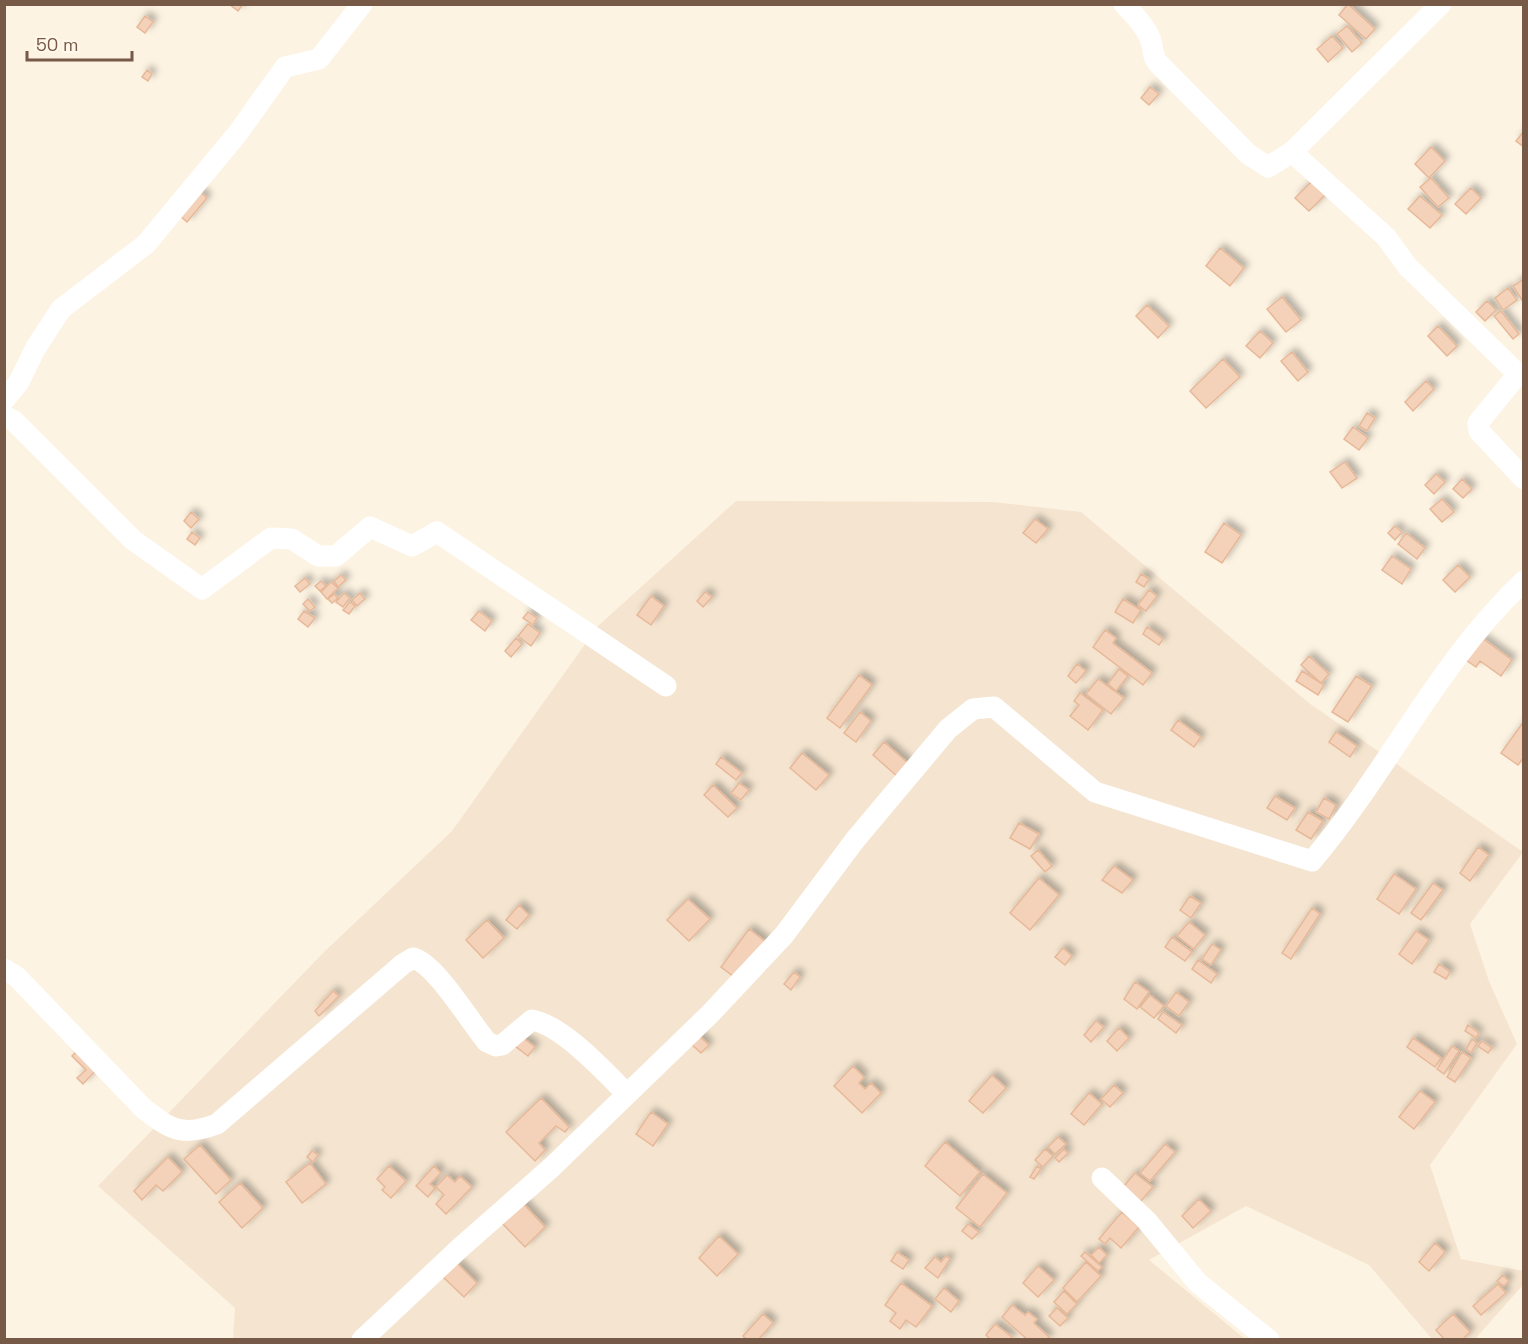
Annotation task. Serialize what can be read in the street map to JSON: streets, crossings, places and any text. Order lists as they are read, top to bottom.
{
  "scale_bar": "50 m"
}
